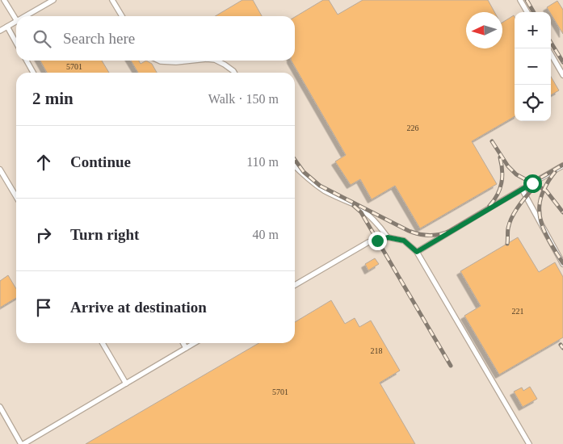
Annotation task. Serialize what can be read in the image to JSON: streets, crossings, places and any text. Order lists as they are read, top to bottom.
{
  "house_numbers": [
    "5701",
    "226",
    "221",
    "218",
    "5701"
  ],
  "north": "left",
  "page": {
    "map_buttons": ["+", "−"],
    "search": "Search here",
    "heading": ["2 min", "Walk · 150 m"],
    "list": [
      ["Continue", "110 m"],
      ["Turn right", "40 m"],
      "Arrive at destination"
    ]
  }
}
